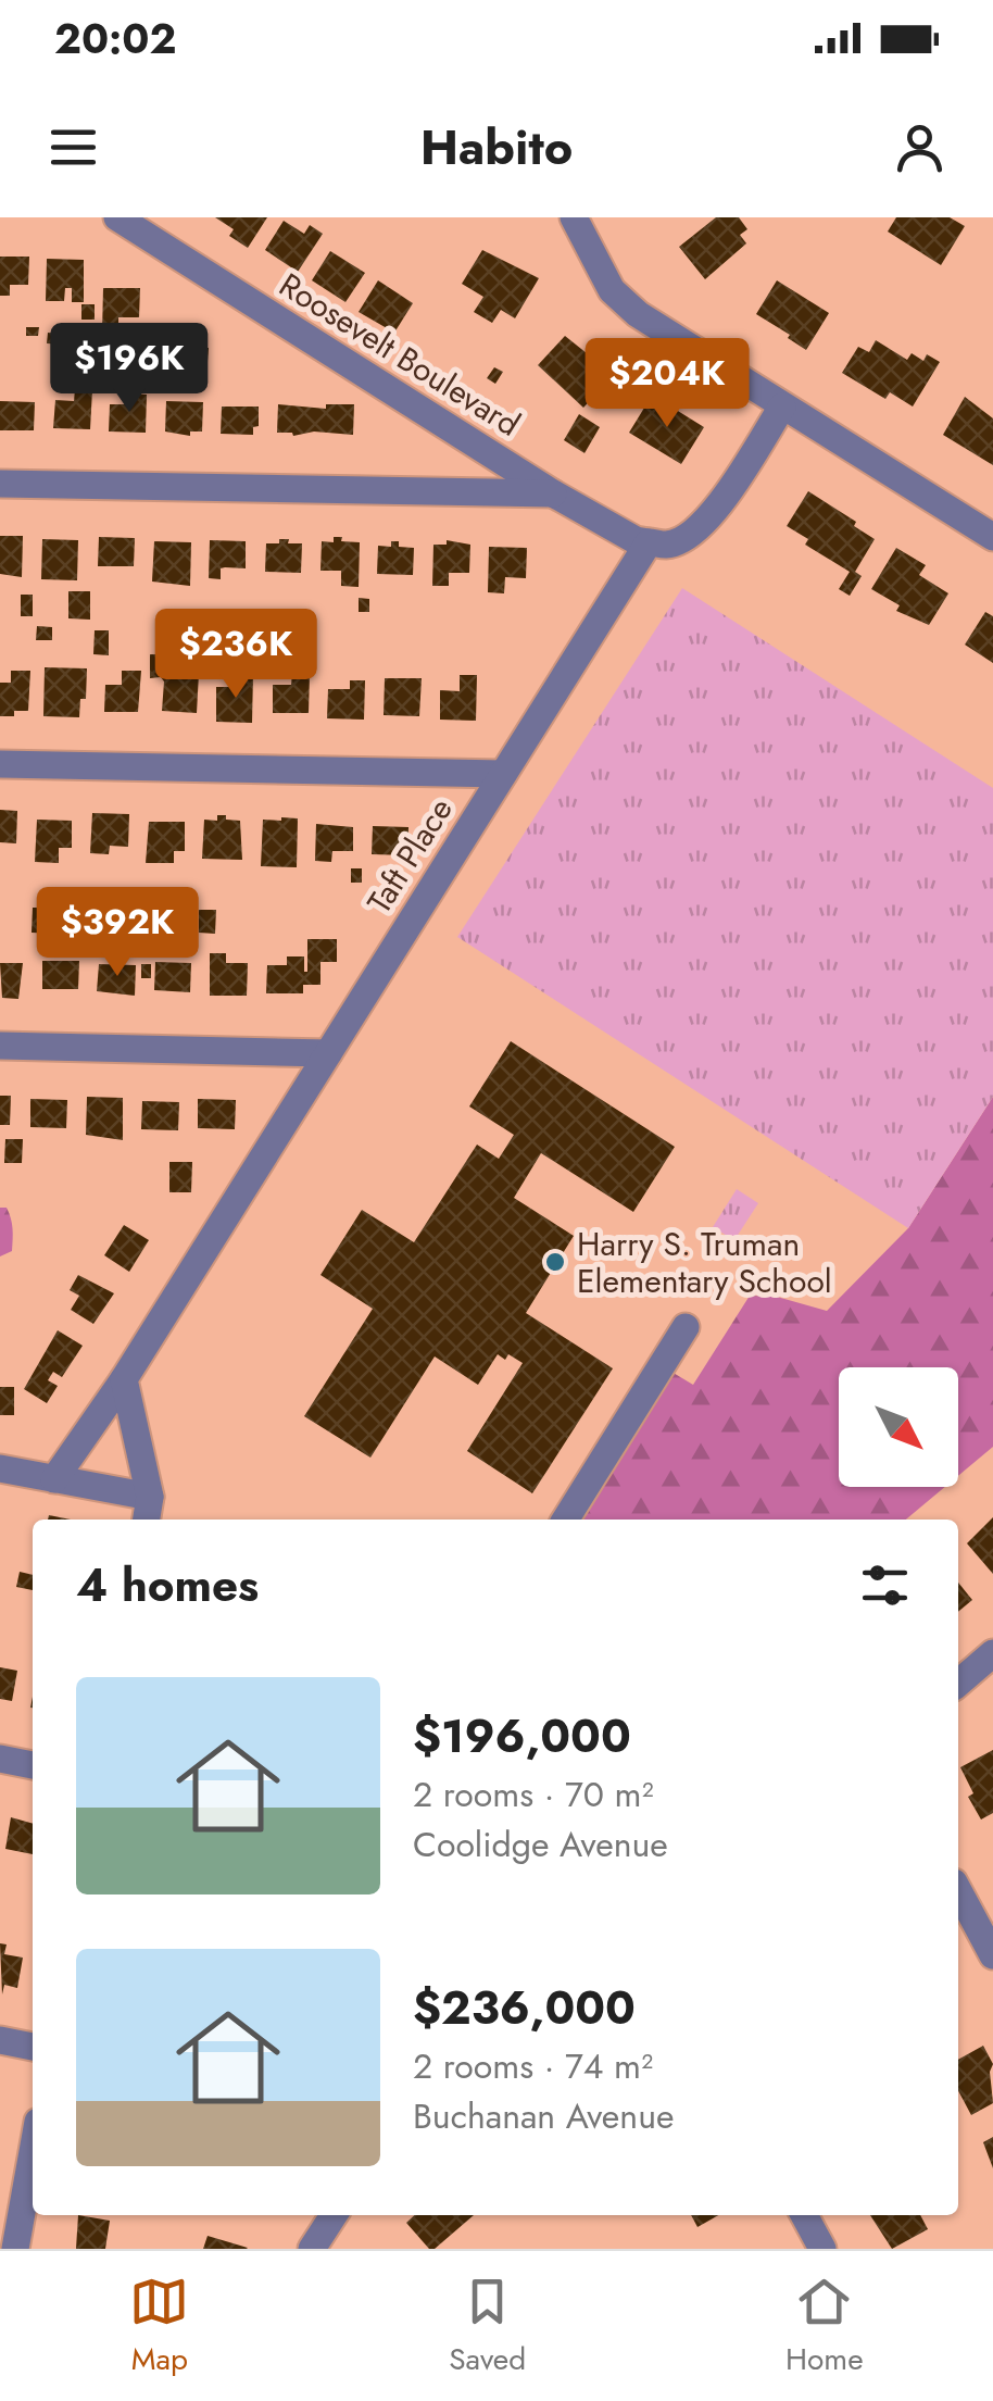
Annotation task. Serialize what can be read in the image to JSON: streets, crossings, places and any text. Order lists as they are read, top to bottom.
{
  "streets": {
    "street": ["Roosevelt Boulevard", "Taft Place"]
  },
  "crossings": [
    ["Roosevelt Boulevard", "Taft Place"]
  ],
  "places": ["Harry S. Truman Elementary School"],
  "north": "bottom right",
  "page": {
    "status": "20:02",
    "header": "Habito",
    "price": [
      "$196K",
      "$204K",
      "$236K",
      "$392K"
    ],
    "heading": "4 homes",
    "list": [
      {
        "name": "$196,000",
        "note": "2 rooms · 70 m² · Coolidge Avenue"
      },
      {
        "name": "$236,000",
        "note": "2 rooms · 74 m² · Buchanan Avenue"
      }
    ],
    "tabs": ["Map", "Saved", "Home"]
  }
}
